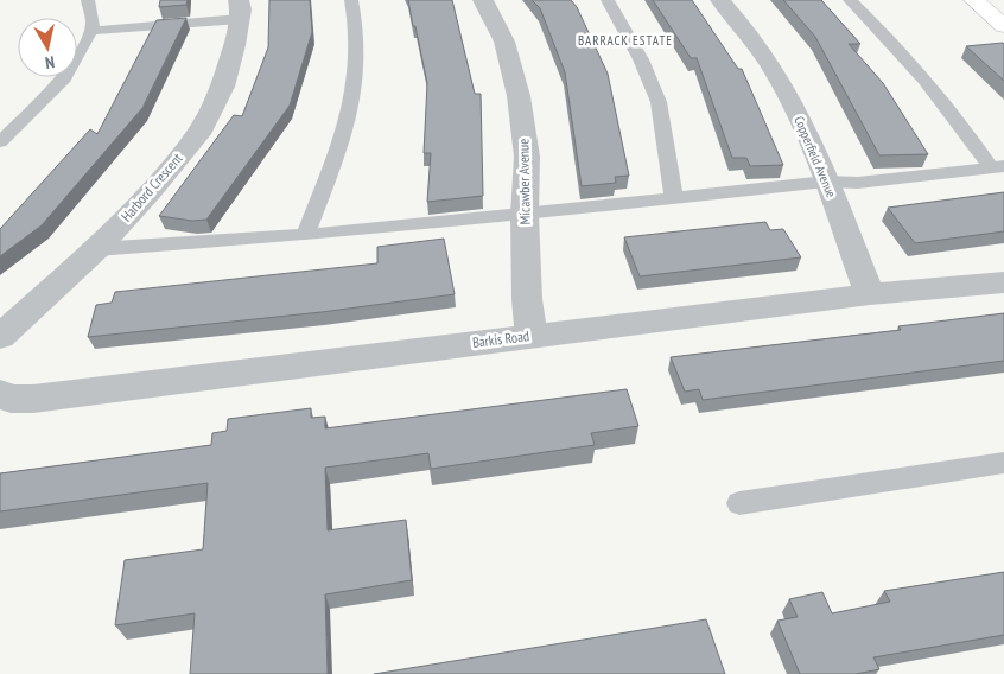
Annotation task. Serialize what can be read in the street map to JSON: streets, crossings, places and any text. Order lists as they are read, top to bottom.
{
  "streets": {
    "street": [
      "Copperfield Avenue",
      "Micawber Avenue",
      "Harbord Crescent",
      "Barkis Road"
    ]
  },
  "crossings": [
    ["Copperfield Avenue", "Barkis Road"],
    ["Micawber Avenue", "Barkis Road"]
  ],
  "districts": ["BARRACK ESTATE"],
  "north": "bottom"
}
